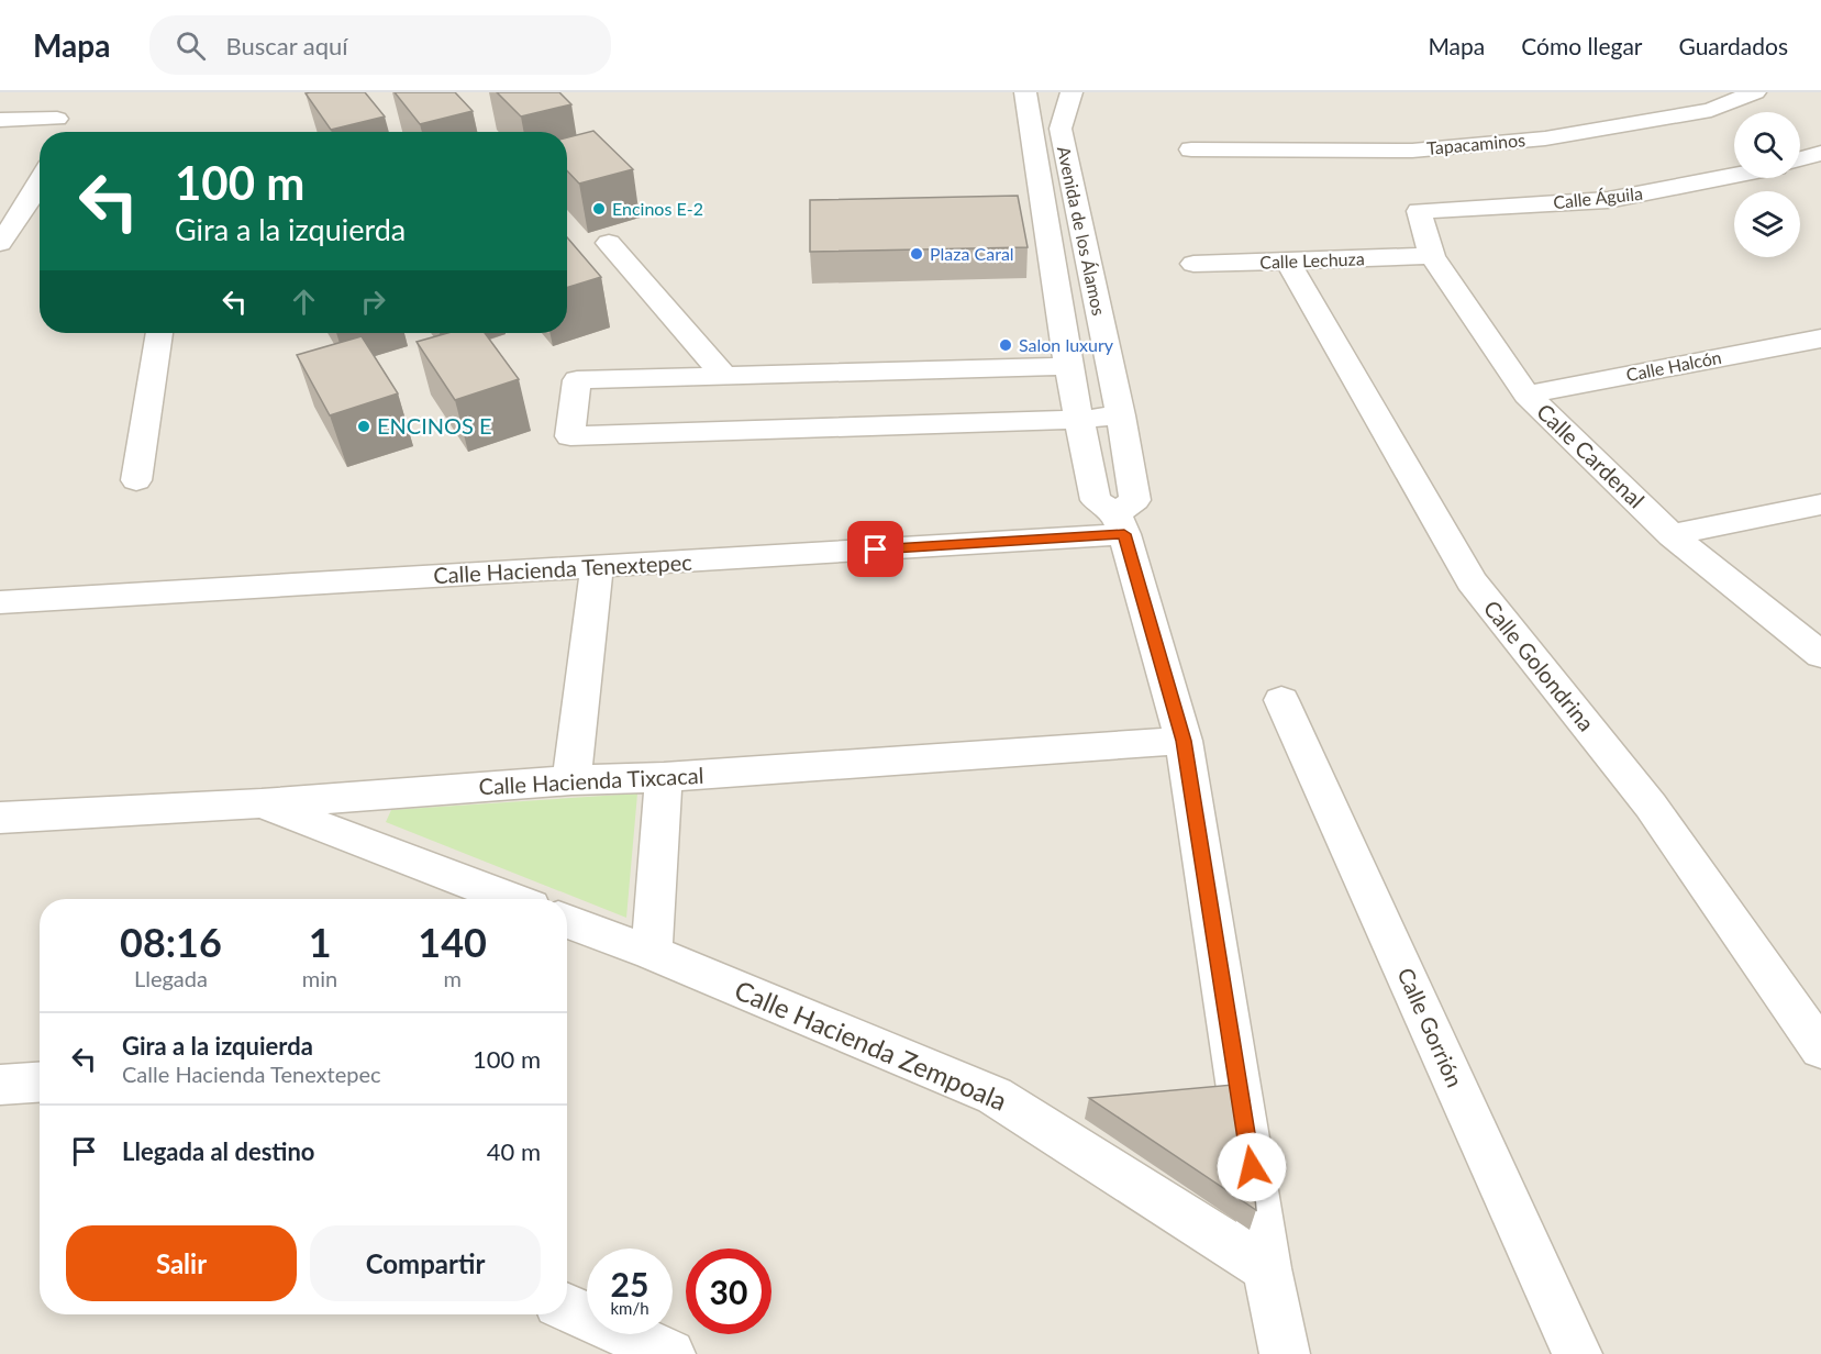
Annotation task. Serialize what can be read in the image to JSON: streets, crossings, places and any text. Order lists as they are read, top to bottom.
{
  "streets": {
    "street": [
      "Tapacaminos",
      "Calle Águila",
      "Avenida de los Álamos",
      "Calle Lechuza",
      "Calle Halcón",
      "Calle Cardenal",
      "Calle Hacienda Tenextepec",
      "Calle Golondrina",
      "Calle Hacienda Tixcacal",
      "Calle Gorrión",
      "Calle Hacienda Zempoala"
    ]
  },
  "crossings": [
    ["Calle Águila", "Calle Cardenal"],
    ["Avenida de los Álamos", "Calle Hacienda Tenextepec"],
    ["Calle Lechuza", "Calle Cardenal"],
    ["Calle Lechuza", "Calle Golondrina"],
    ["Calle Halcón", "Calle Cardenal"]
  ],
  "places": [
    "Encinos E-2",
    "Plaza Caral",
    "Salon luxury",
    "ENCINOS E"
  ],
  "page": {
    "header": "Mapa",
    "search": "Buscar aquí",
    "nav": ["Mapa", "Cómo llegar", "Guardados"],
    "turn": ["100 m", "Gira a la izquierda"],
    "eta": [
      "08:16",
      "Llegada",
      "1",
      "min",
      "140",
      "m"
    ],
    "list": [
      {
        "name": "Gira a la izquierda",
        "note": "Calle Hacienda Tenextepec",
        "value": "100 m"
      },
      {
        "name": "Llegada al destino",
        "value": "40 m"
      }
    ],
    "buttons": ["Salir", "Compartir"],
    "speed": "25 km/h",
    "limit": "30"
  }
}
